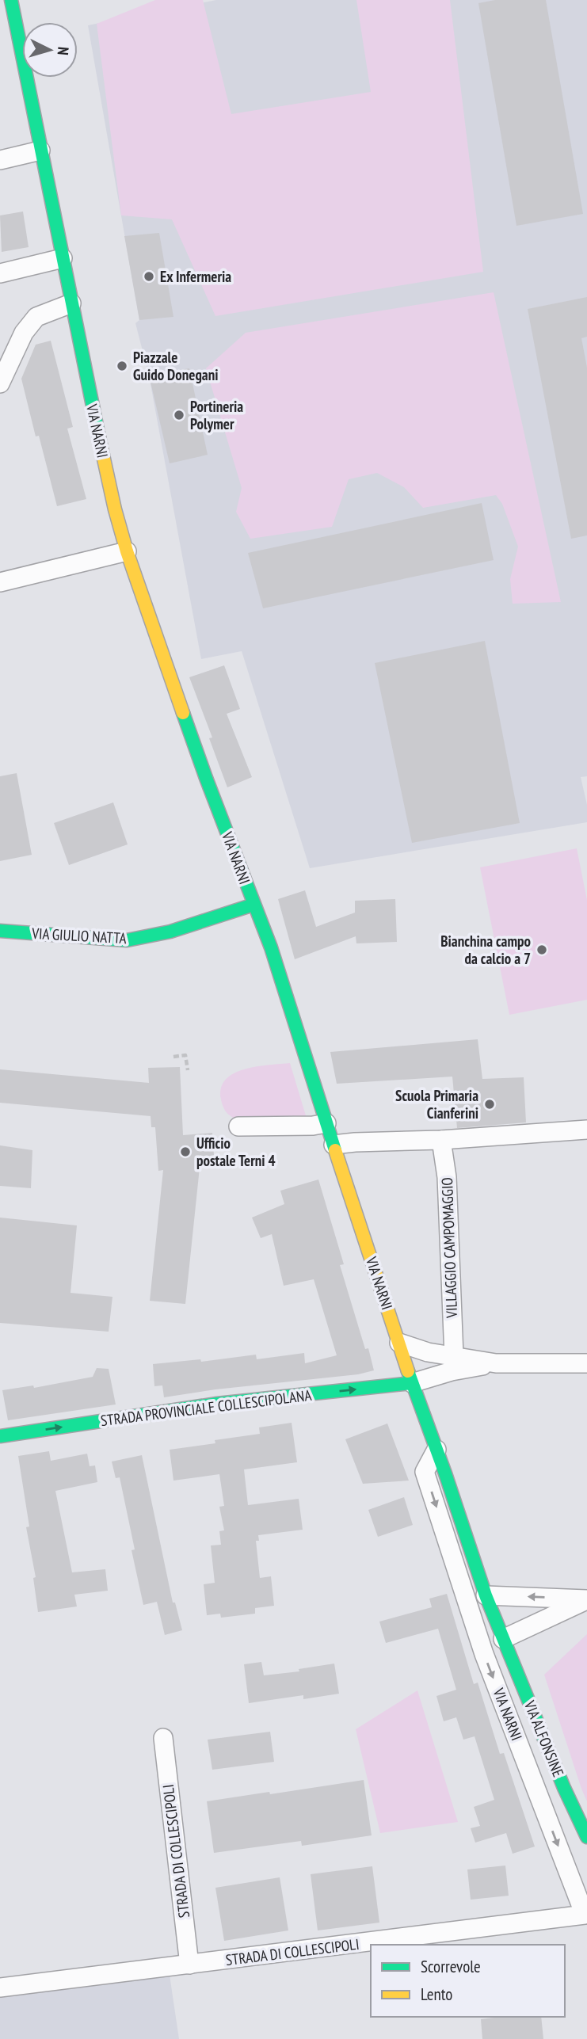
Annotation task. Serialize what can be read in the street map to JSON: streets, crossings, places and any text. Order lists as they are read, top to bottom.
{
  "streets": {
    "main road": [
      "VIA NARNI",
      "VIA GIULIO NATTA",
      "STRADA PROVINCIALE COLLESCIPOLANA",
      "VIA ALFONSINE"
    ],
    "street": ["VILLAGGIO CAMPOMAGGIO", "STRADA DI COLLESCIPOLI"]
  },
  "crossings": [
    ["VIA NARNI", "VIA GIULIO NATTA"],
    ["VIA NARNI", "STRADA PROVINCIALE COLLESCIPOLANA"],
    ["VIA NARNI", "VIA ALFONSINE"],
    ["VIA NARNI", "STRADA DI COLLESCIPOLI"]
  ],
  "one_way": ["STRADA PROVINCIALE COLLESCIPOLANA"],
  "places": [
    "Ex Infermeria",
    "Piazzale Guido Donegani",
    "Portineria Polymer",
    "Bianchina campo da calcio a 7",
    "Scuola Primaria Cianferini",
    "Ufficio postale Terni 4"
  ],
  "legend": ["Scorrevole", "Lento"],
  "north": "right"
}
